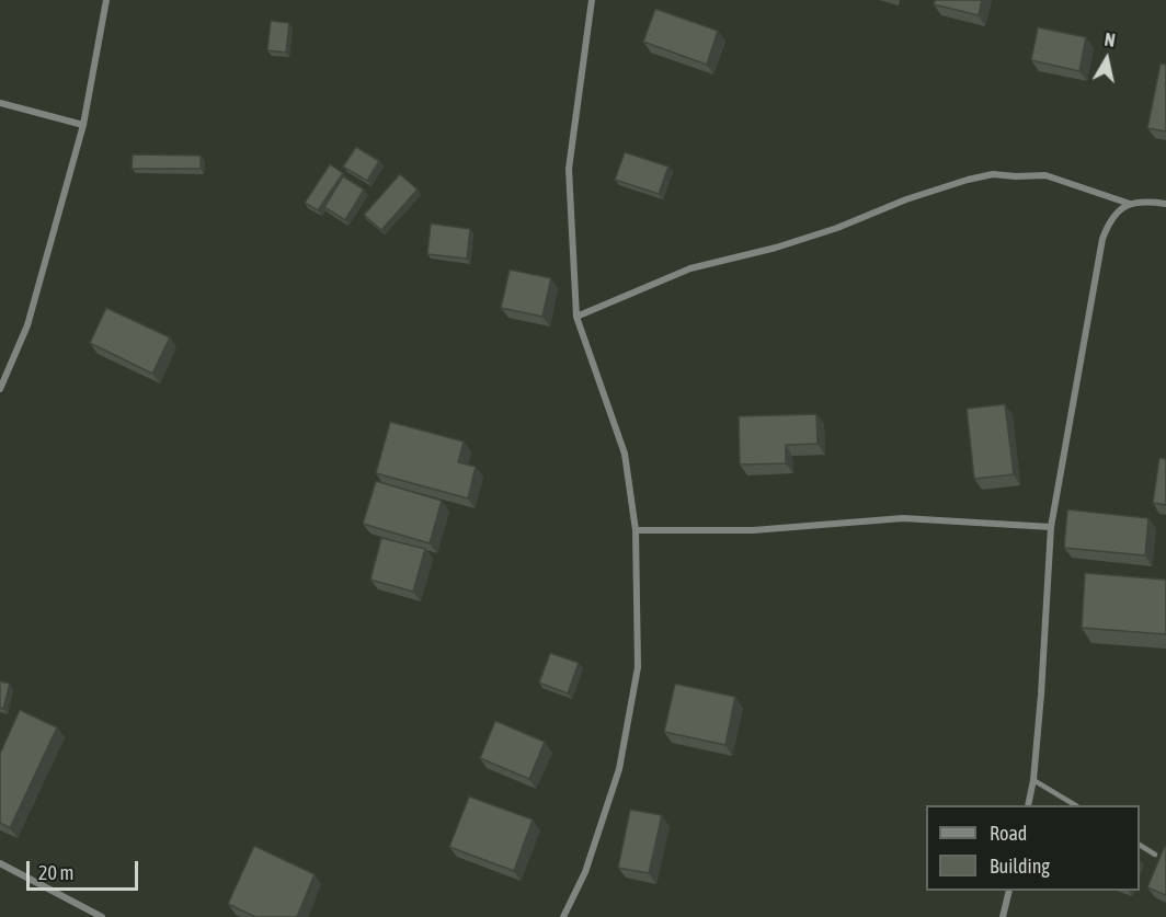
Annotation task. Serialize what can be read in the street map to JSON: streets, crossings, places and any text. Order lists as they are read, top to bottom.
{
  "legend": ["Road", "Building"],
  "scale_bar": "20 m",
  "north": "top"
}
